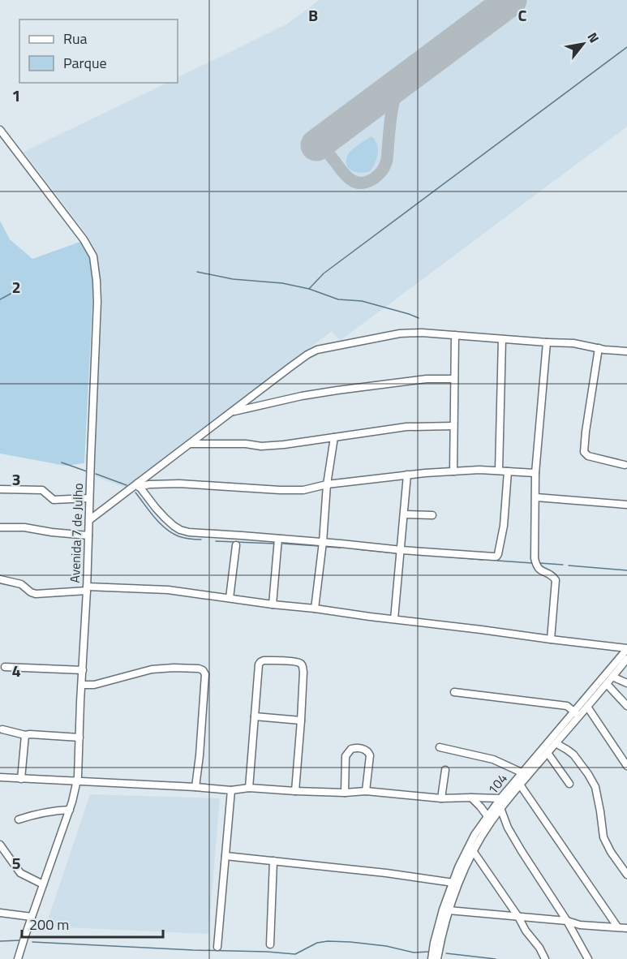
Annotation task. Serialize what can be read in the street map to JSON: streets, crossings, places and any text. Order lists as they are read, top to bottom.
{
  "streets": {
    "street": ["Avenida 7 de Julho", "104"]
  },
  "legend": ["Rua", "Parque"],
  "scale_bar": "200 m",
  "north": "top right",
  "grid": {
    "columns": ["B", "C"],
    "rows": [
      "1",
      "2",
      "3",
      "4",
      "5"
    ]
  }
}
